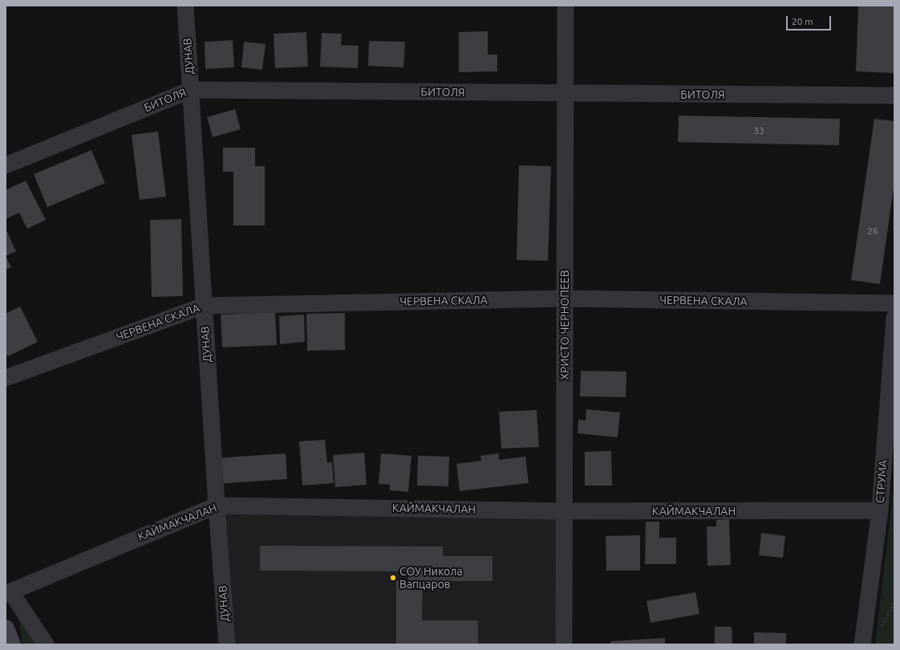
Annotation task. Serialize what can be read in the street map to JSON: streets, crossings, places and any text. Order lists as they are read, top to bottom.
{
  "streets": {
    "street": [
      "ДУНАВ",
      "БИТОЛЯ",
      "ЧЕРВЕНА СКАЛА",
      "ХРИСТО ЧЕРНОПЕЕВ",
      "СТРУМА",
      "КАЙМАКЧАЛАН"
    ]
  },
  "crossings": [
    ["ДУНАВ", "БИТОЛЯ"],
    ["ДУНАВ", "ЧЕРВЕНА СКАЛА"],
    ["ДУНАВ", "КАЙМАКЧАЛАН"],
    ["БИТОЛЯ", "ХРИСТО ЧЕРНОПЕЕВ"],
    ["ЧЕРВЕНА СКАЛА", "ХРИСТО ЧЕРНОПЕЕВ"],
    ["ХРИСТО ЧЕРНОПЕЕВ", "КАЙМАКЧАЛАН"],
    ["СТРУМА", "КАЙМАКЧАЛАН"]
  ],
  "places": ["СОУ Никола Вапцаров"],
  "house_numbers": ["33", "26"],
  "scale_bar": "20 m"
}
